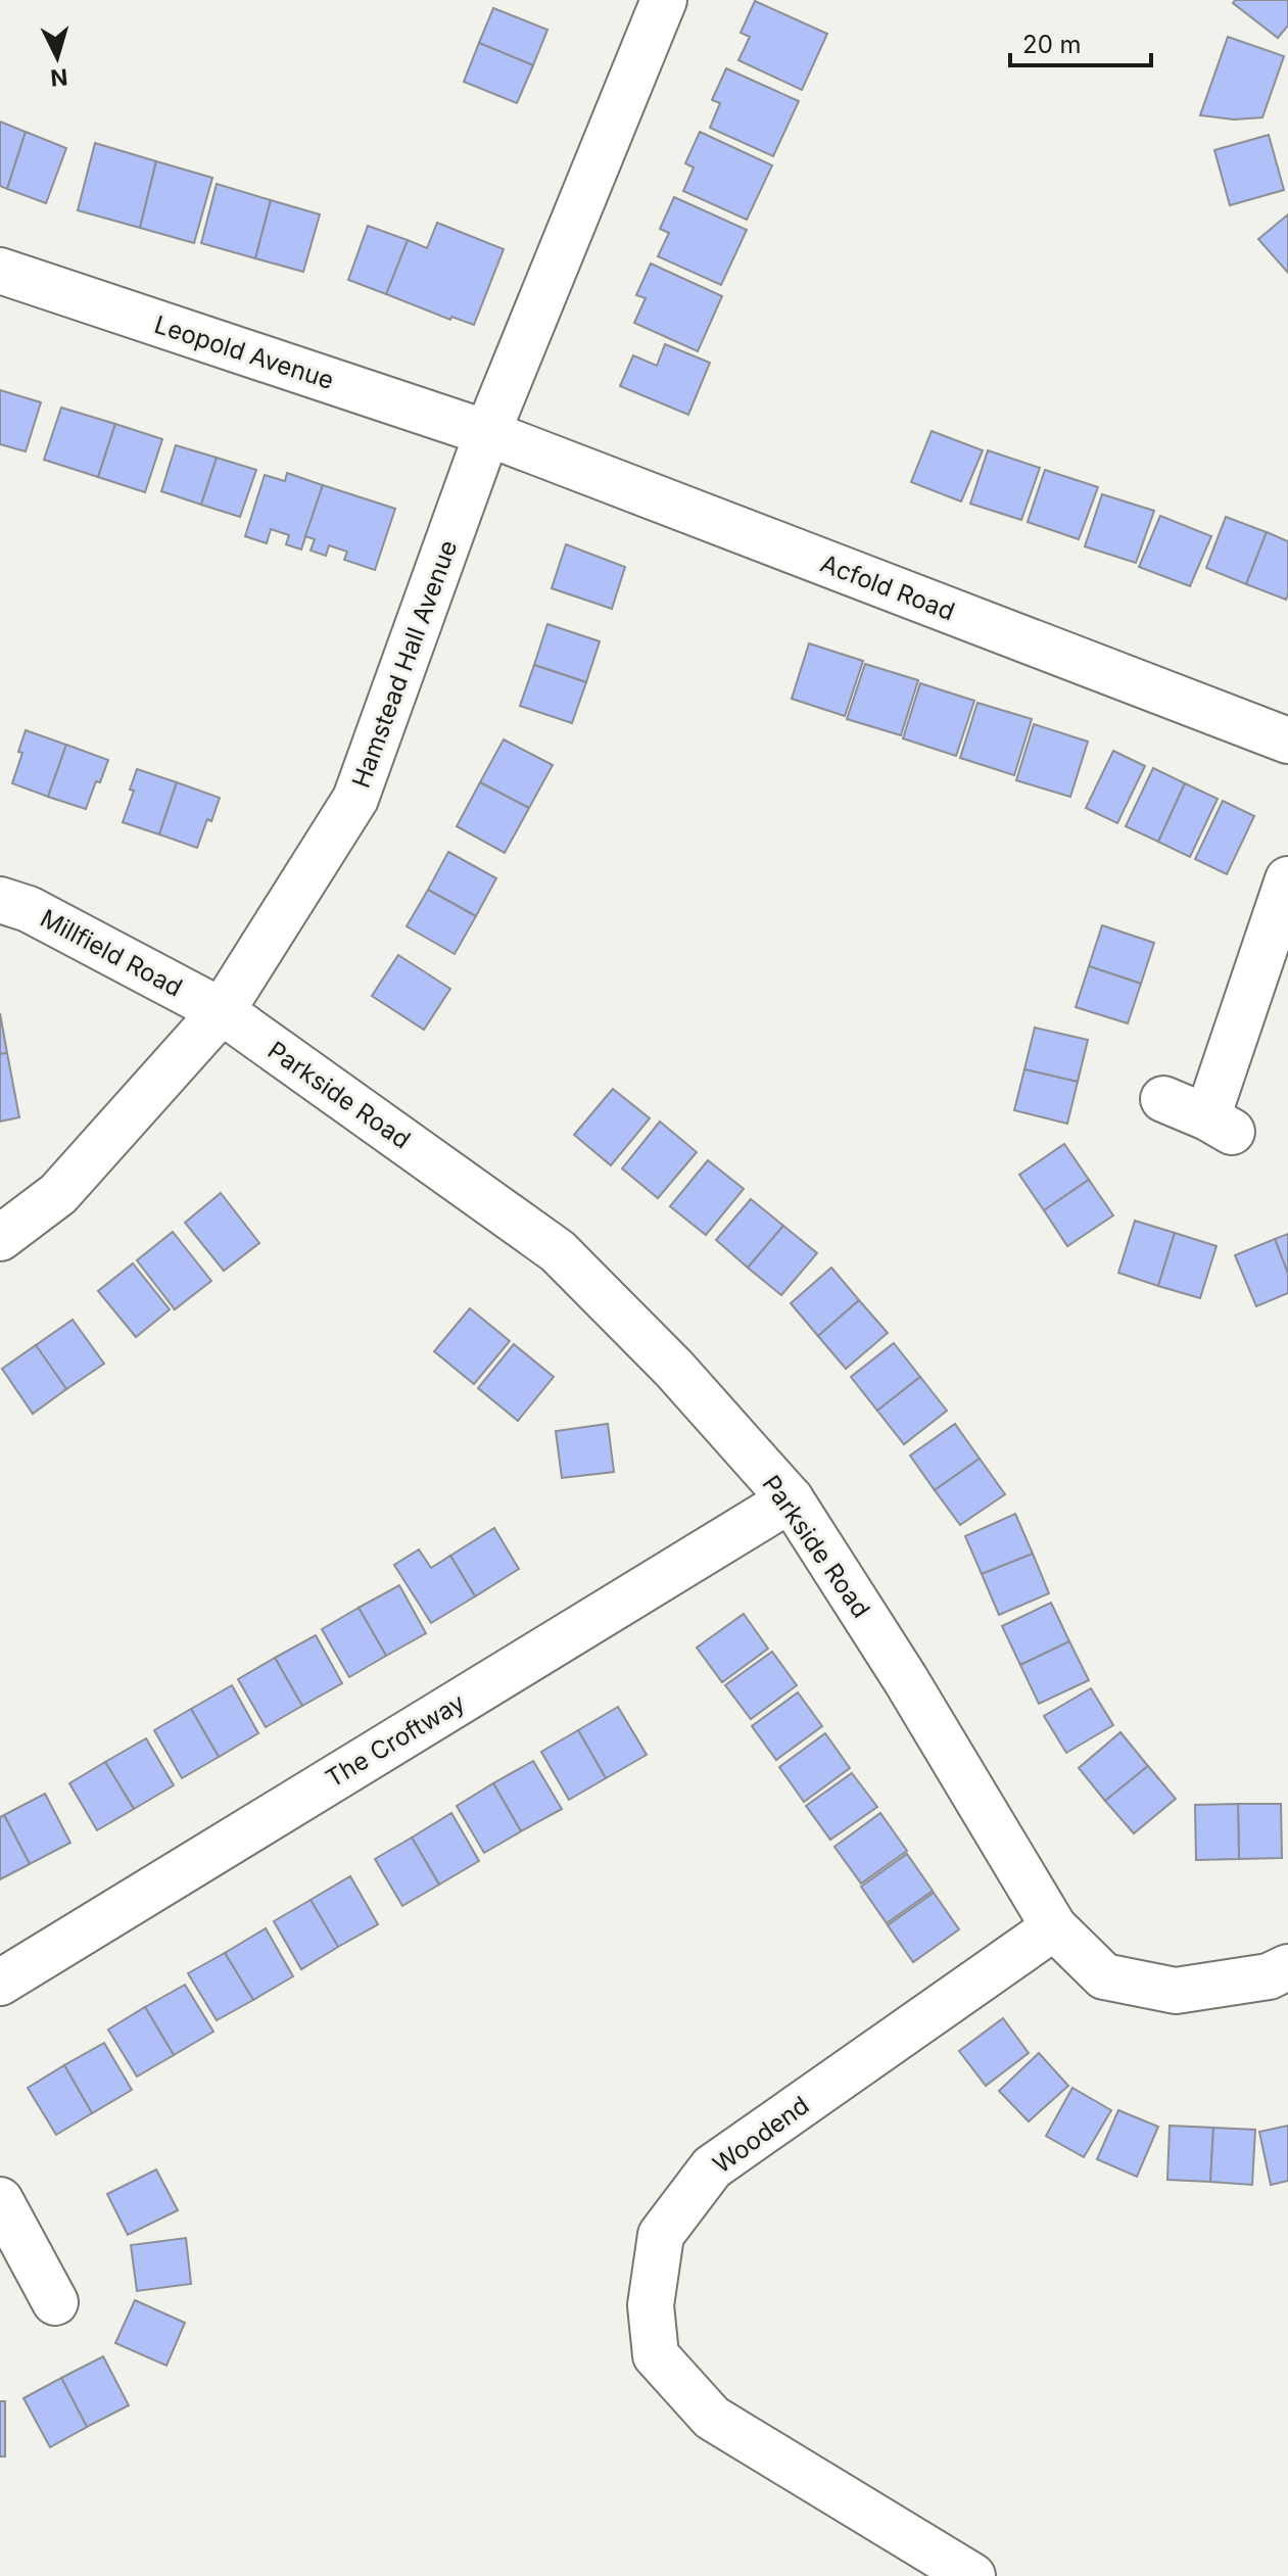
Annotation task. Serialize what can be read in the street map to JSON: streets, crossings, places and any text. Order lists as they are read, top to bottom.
{
  "streets": {
    "street": [
      "Leopold Avenue",
      "Acfold Road",
      "Hamstead Hall Avenue",
      "Millfield Road",
      "Parkside Road",
      "The Croftway",
      "Woodend"
    ]
  },
  "crossings": [
    ["Leopold Avenue", "Acfold Road"],
    ["Leopold Avenue", "Hamstead Hall Avenue"],
    ["Acfold Road", "Hamstead Hall Avenue"],
    ["Hamstead Hall Avenue", "Millfield Road"],
    ["Hamstead Hall Avenue", "Parkside Road"],
    ["Millfield Road", "Parkside Road"],
    ["Parkside Road", "The Croftway"],
    ["Parkside Road", "Woodend"]
  ],
  "scale_bar": "20 m",
  "north": "bottom"
}
